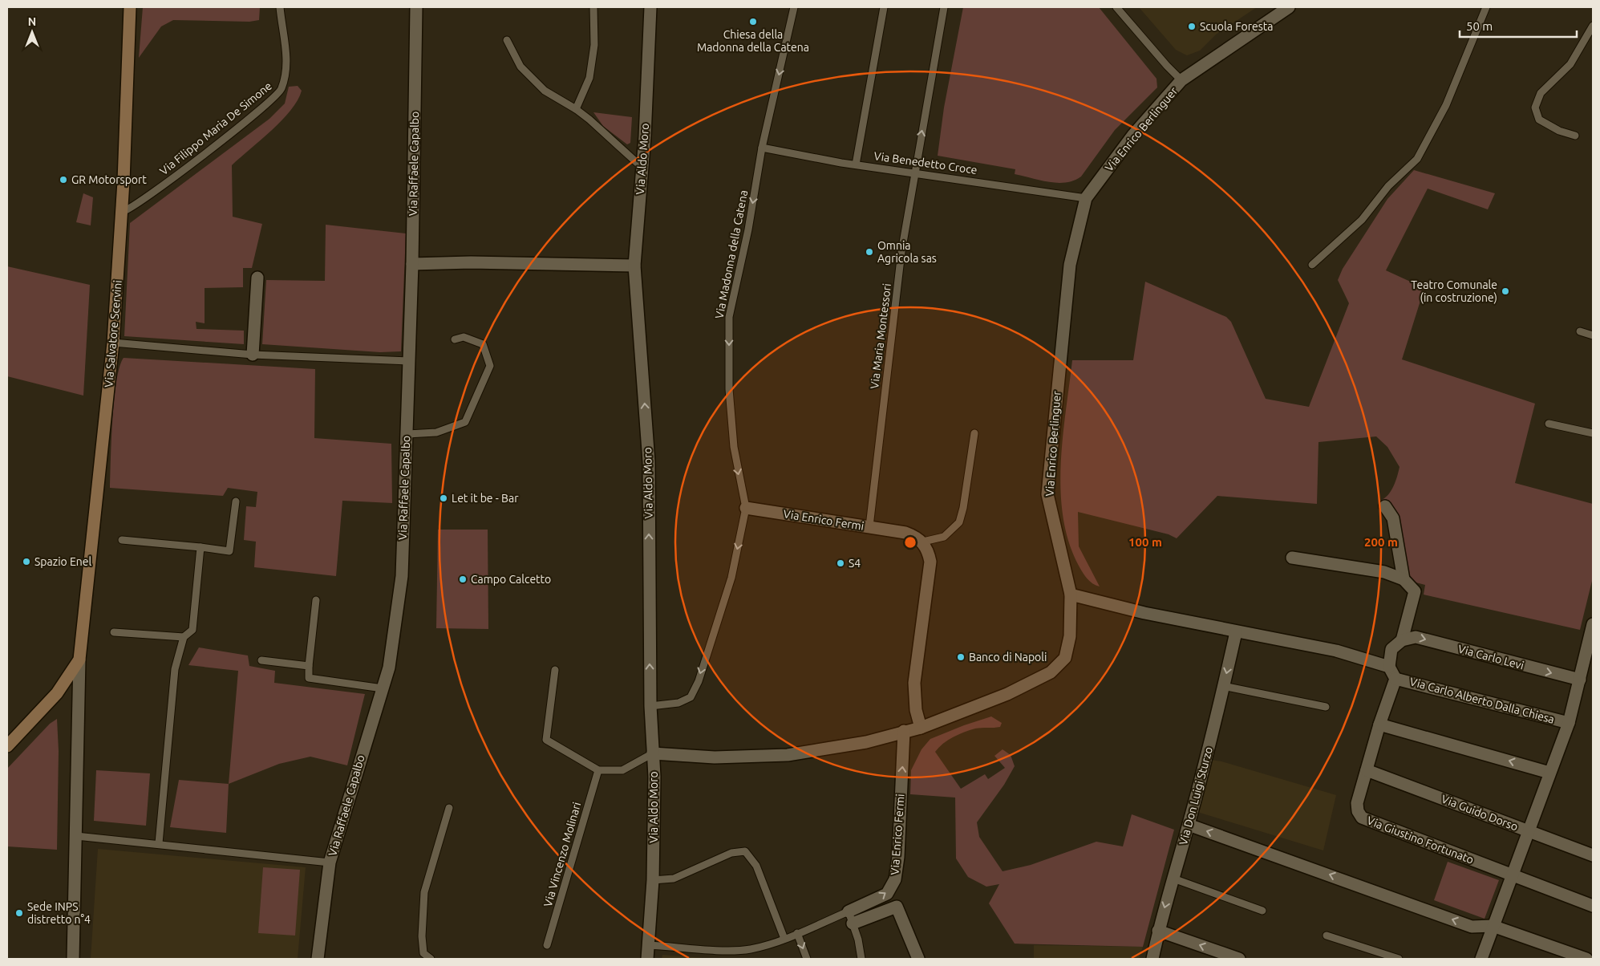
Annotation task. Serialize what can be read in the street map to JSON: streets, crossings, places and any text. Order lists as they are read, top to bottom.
{
  "streets": {
    "main road": ["Via Salvatore Scervini"],
    "street": [
      "Via Enrico Berlinguer",
      "Via Aldo Moro",
      "Via Raffaele Capalbo",
      "Via Enrico Fermi",
      "Via Carlo Levi",
      "Via Carlo Alberto Dalla Chiesa",
      "Via Don Luigi Sturzo",
      "Via Guido Dorso",
      "Via Giustino Fortunato"
    ],
    "lane": [
      "Via Filippo Maria De Simone",
      "Via Benedetto Croce",
      "Via Madonna della Catena",
      "Via Maria Montessori",
      "Via Vincenzo Molinari"
    ]
  },
  "crossings": [
    ["Via Filippo Maria De Simone", "Via Salvatore Scervini"],
    ["Via Enrico Berlinguer", "Via Aldo Moro"],
    ["Via Enrico Berlinguer", "Via Benedetto Croce"],
    ["Via Enrico Berlinguer", "Via Enrico Fermi"],
    ["Via Benedetto Croce", "Via Madonna della Catena"],
    ["Via Benedetto Croce", "Via Maria Montessori"],
    ["Via Madonna della Catena", "Via Enrico Fermi"],
    ["Via Maria Montessori", "Via Enrico Fermi"],
    ["Via Carlo Alberto Dalla Chiesa", "Via Giustino Fortunato"],
    ["Via Guido Dorso", "Via Giustino Fortunato"]
  ],
  "one_way": ["Via Aldo Moro", "Via Madonna della Catena", "Via Enrico Fermi"],
  "places": [
    "Chiesa della Madonna della Catena",
    "Scuola Foresta",
    "GR Motorsport",
    "Omnia Agricola sas",
    "Teatro Comunale (in costruzione)",
    "Let it be - Bar",
    "Spazio Enel",
    "S4",
    "Campo Calcetto",
    "Banco di Napoli",
    "Sede INPS distretto n°4"
  ],
  "scale_bar": "50 m",
  "north": "top",
  "rings": ["100 m", "200 m"]
}
